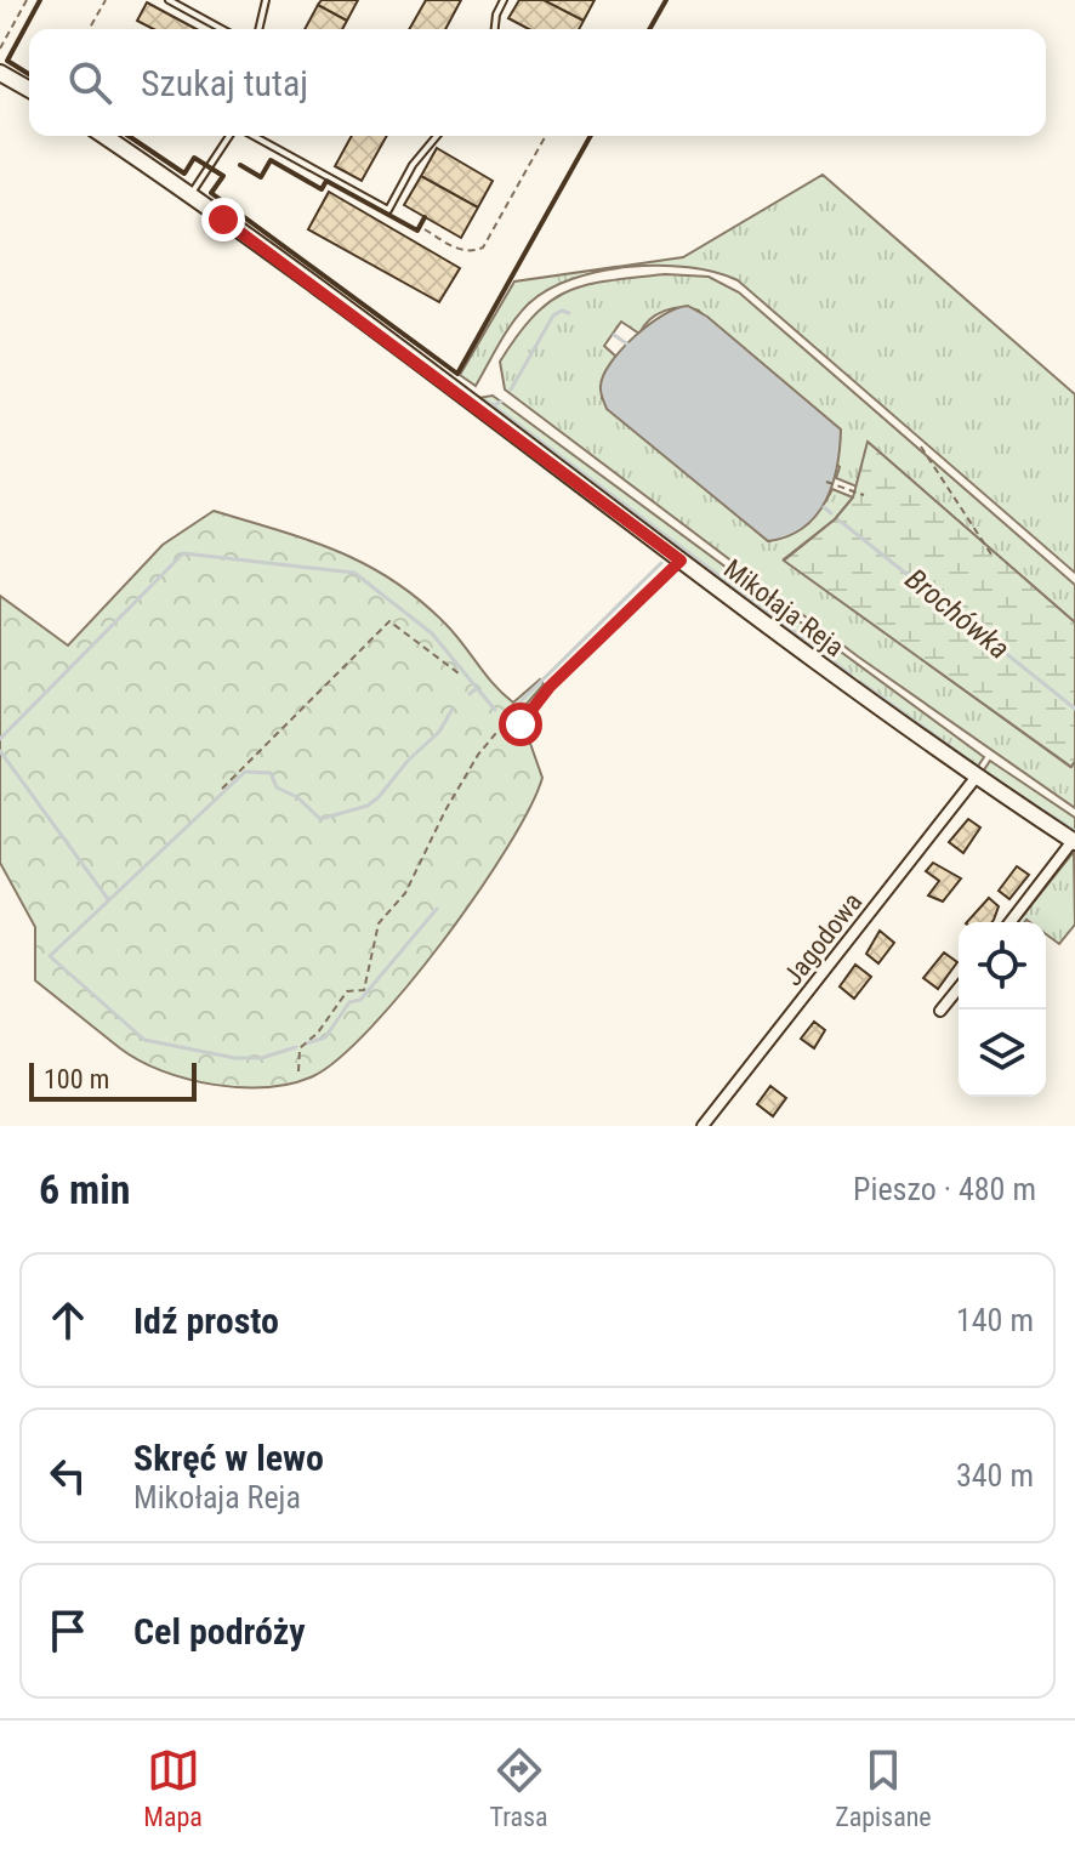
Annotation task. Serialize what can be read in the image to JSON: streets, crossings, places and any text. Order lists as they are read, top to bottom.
{
  "streets": {
    "street": ["Mikołaja Reja", "Jagodowa"]
  },
  "crossings": [
    ["Mikołaja Reja", "Jagodowa"]
  ],
  "water": ["Brochówka"],
  "scale_bar": "100 m",
  "page": {
    "search": "Szukaj tutaj",
    "scale": "100 m",
    "heading": ["6 min", "Pieszo · 480 m"],
    "list": [
      ["Idź prosto", "140 m"],
      ["Skręć w lewo", "Mikołaja Reja", "340 m"],
      "Cel podróży"
    ],
    "nav": ["Mapa", "Trasa", "Zapisane"]
  }
}
